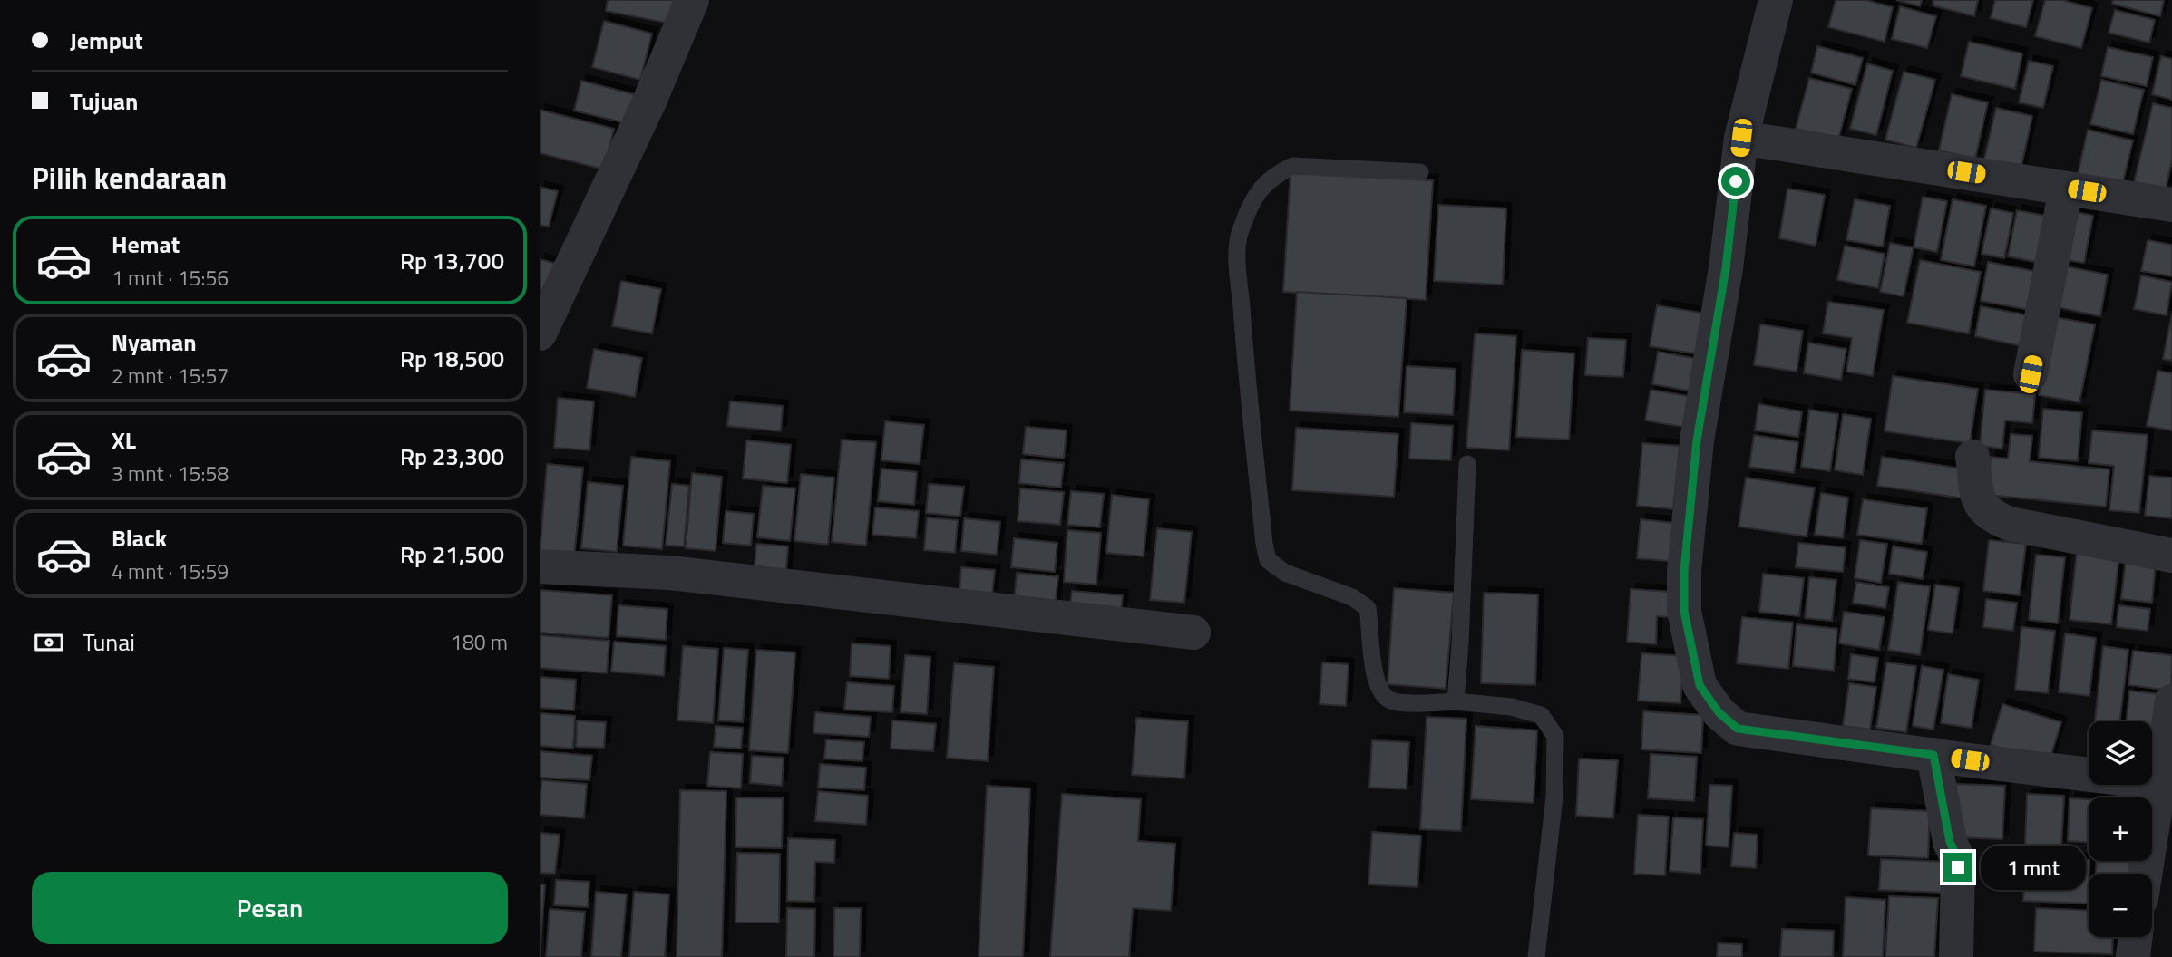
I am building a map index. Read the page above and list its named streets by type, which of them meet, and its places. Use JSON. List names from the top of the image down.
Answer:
{
  "page": {
    "banner": ["Jemput", "Tujuan"],
    "heading": "Pilih kendaraan",
    "list": [
      {
        "name": "Hemat",
        "note": "1 mnt · 15:56",
        "value": "Rp 13,700"
      },
      {
        "name": "Nyaman",
        "note": "2 mnt · 15:57",
        "value": "Rp 18,500"
      },
      {
        "name": "XL",
        "note": "3 mnt · 15:58",
        "value": "Rp 23,300"
      },
      {
        "name": "Black",
        "note": "4 mnt · 15:59",
        "value": "Rp 21,500"
      }
    ],
    "pay": ["Tunai", "180 m"],
    "map_buttons": ["+", "−"],
    "bubble": "1 mnt",
    "buttons": "Pesan"
  }
}
